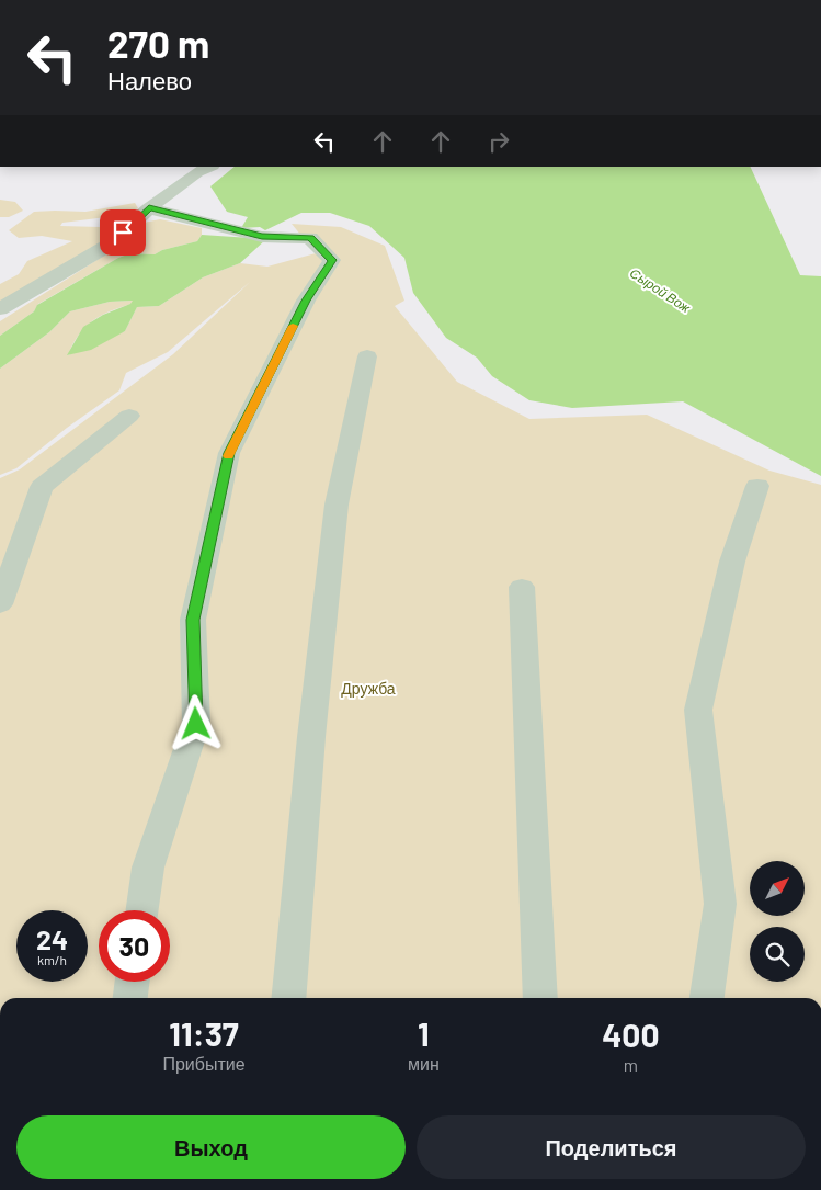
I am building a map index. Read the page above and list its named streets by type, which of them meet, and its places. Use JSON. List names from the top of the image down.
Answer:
{
  "water": ["Сырой Вож"],
  "parks": ["Дружба"],
  "north": "top right",
  "page": {
    "turn": ["270 m", "Налево"],
    "speed": "24 km/h",
    "limit": "30",
    "eta": [
      "11:37",
      "Прибытие",
      "1",
      "мин",
      "400",
      "m"
    ],
    "buttons": ["Выход", "Поделиться"]
  }
}
